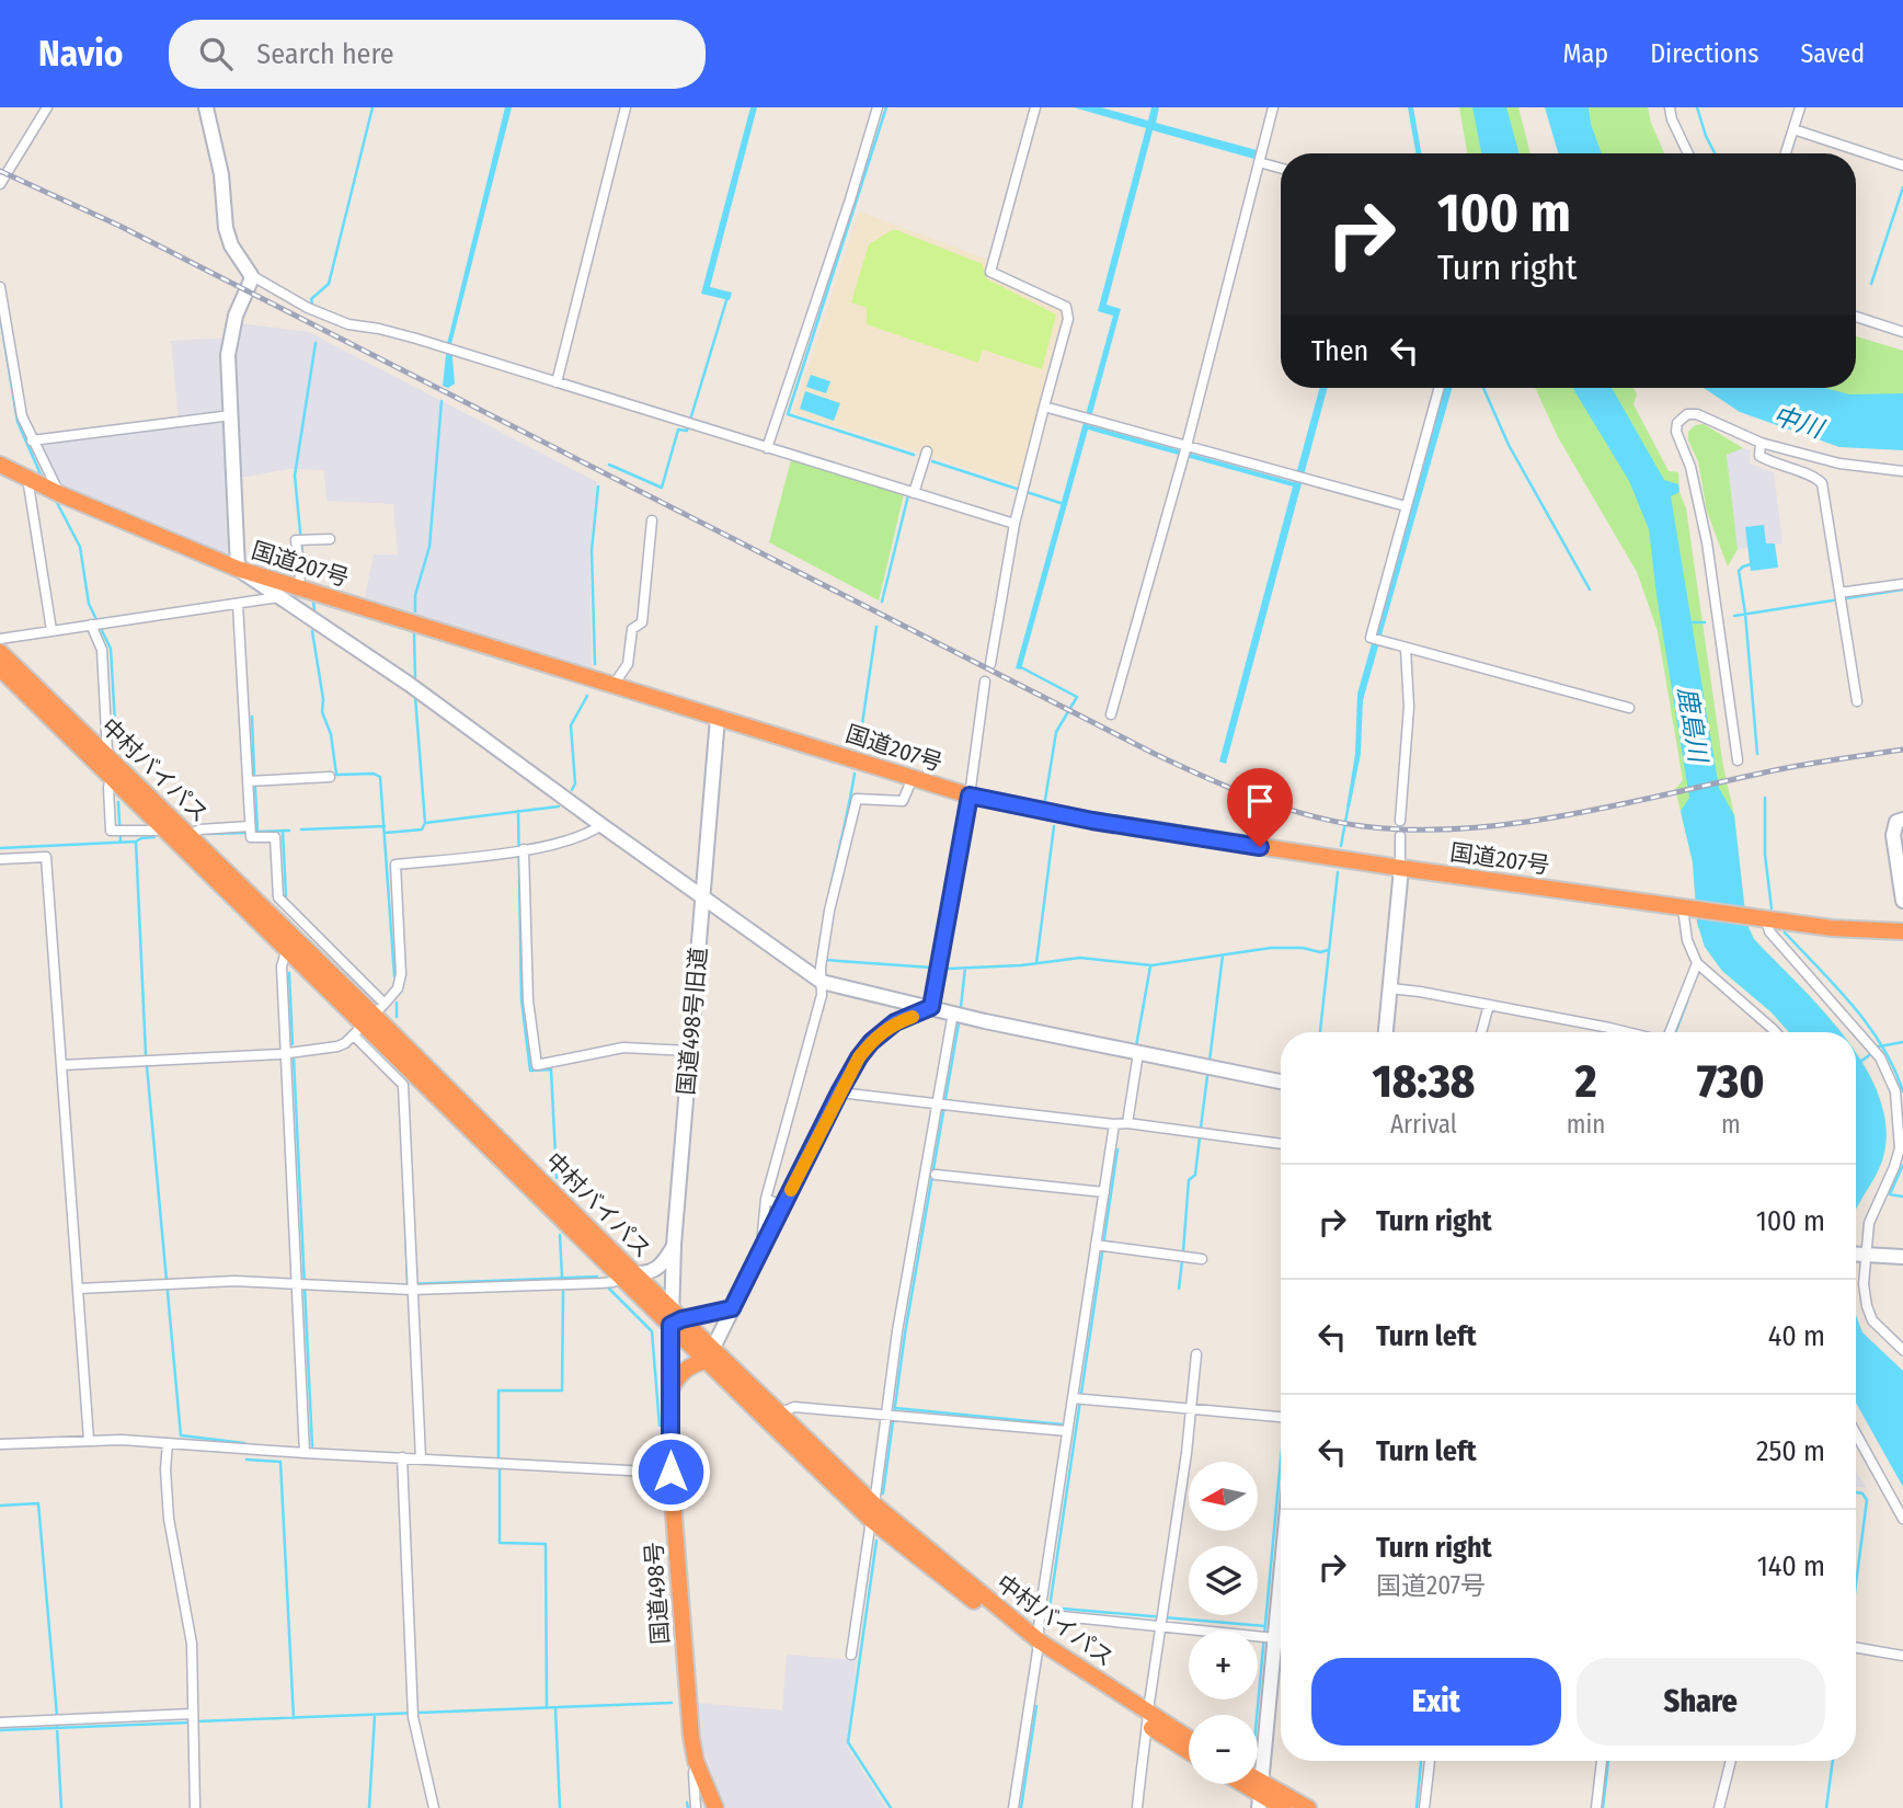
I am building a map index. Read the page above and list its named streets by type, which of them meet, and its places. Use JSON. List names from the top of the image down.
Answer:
{
  "streets": {
    "highway": ["国道207号", "中村バイパス", "国道498号"],
    "street": ["国道498号旧道"]
  },
  "crossings": [
    ["国道207号", "国道498号旧道"],
    ["中村バイパス", "国道498号旧道"],
    ["中村バイパス", "国道498号"],
    ["国道498号旧道", "国道498号"]
  ],
  "water": ["中川", "鹿島川"],
  "north": "left",
  "page": {
    "header": "Navio",
    "search": "Search here",
    "nav": ["Map", "Directions", "Saved"],
    "turn": ["100 m", "Turn right"],
    "then": "Then",
    "eta": [
      "18:38",
      "Arrival",
      "2",
      "min",
      "730",
      "m"
    ],
    "list": [
      {
        "name": "Turn right",
        "value": "100 m"
      },
      {
        "name": "Turn left",
        "value": "40 m"
      },
      {
        "name": "Turn left",
        "value": "250 m"
      },
      {
        "name": "Turn right",
        "note": "国道207号",
        "value": "140 m"
      }
    ],
    "map_buttons": ["+", "−"],
    "buttons": ["Exit", "Share"]
  }
}
